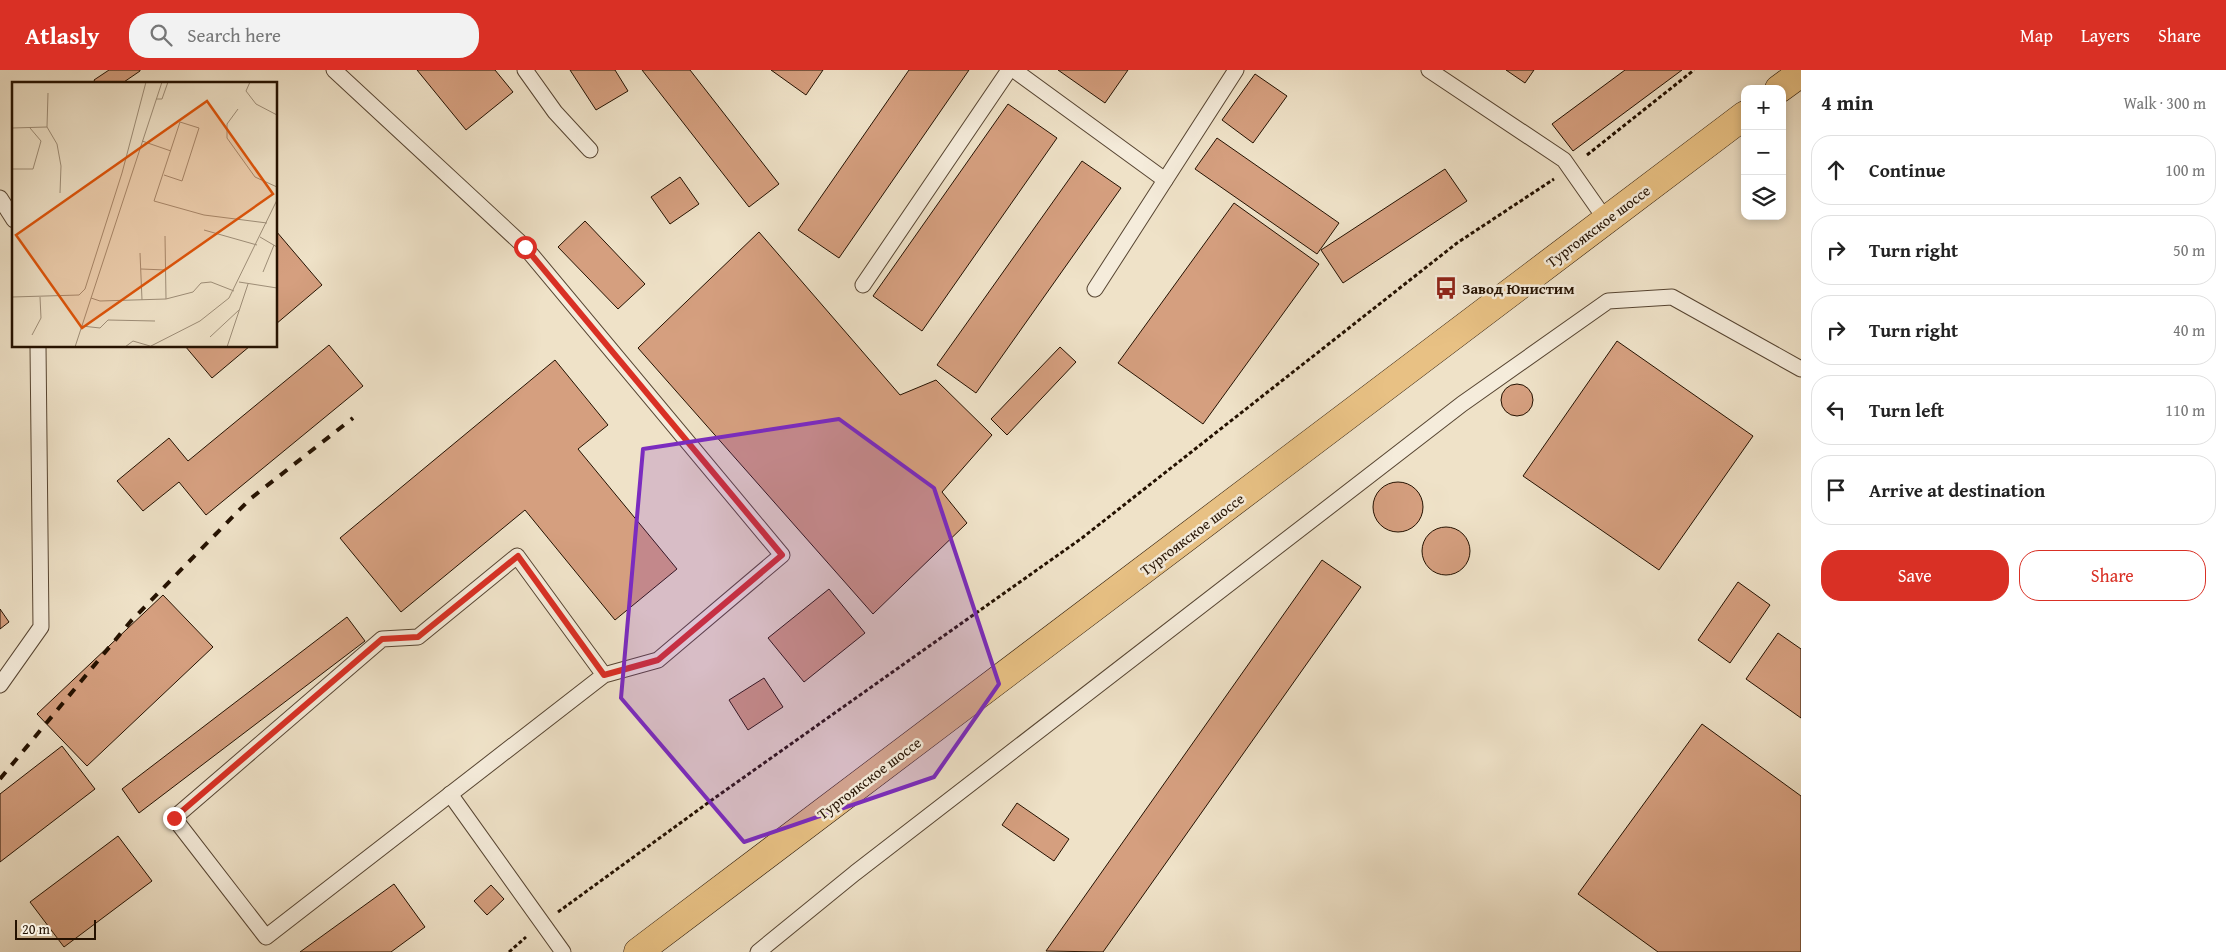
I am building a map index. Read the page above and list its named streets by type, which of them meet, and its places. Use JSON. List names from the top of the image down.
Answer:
{
  "streets": {
    "main road": ["Тургоякское шоссе"]
  },
  "places": {
    "bus stop": ["Завод Юнистим"]
  },
  "scale_bar": "20 m",
  "page": {
    "header": "Atlasly",
    "search": "Search here",
    "nav": ["Map", "Layers", "Share"],
    "heading": ["4 min", "Walk · 300 m"],
    "map_buttons": ["+", "−"],
    "list": [
      ["Continue", "100 m"],
      ["Turn right", "50 m"],
      ["Turn right", "40 m"],
      ["Turn left", "110 m"],
      "Arrive at destination"
    ],
    "buttons": ["Save", "Share"],
    "scale": "20 m"
  }
}
